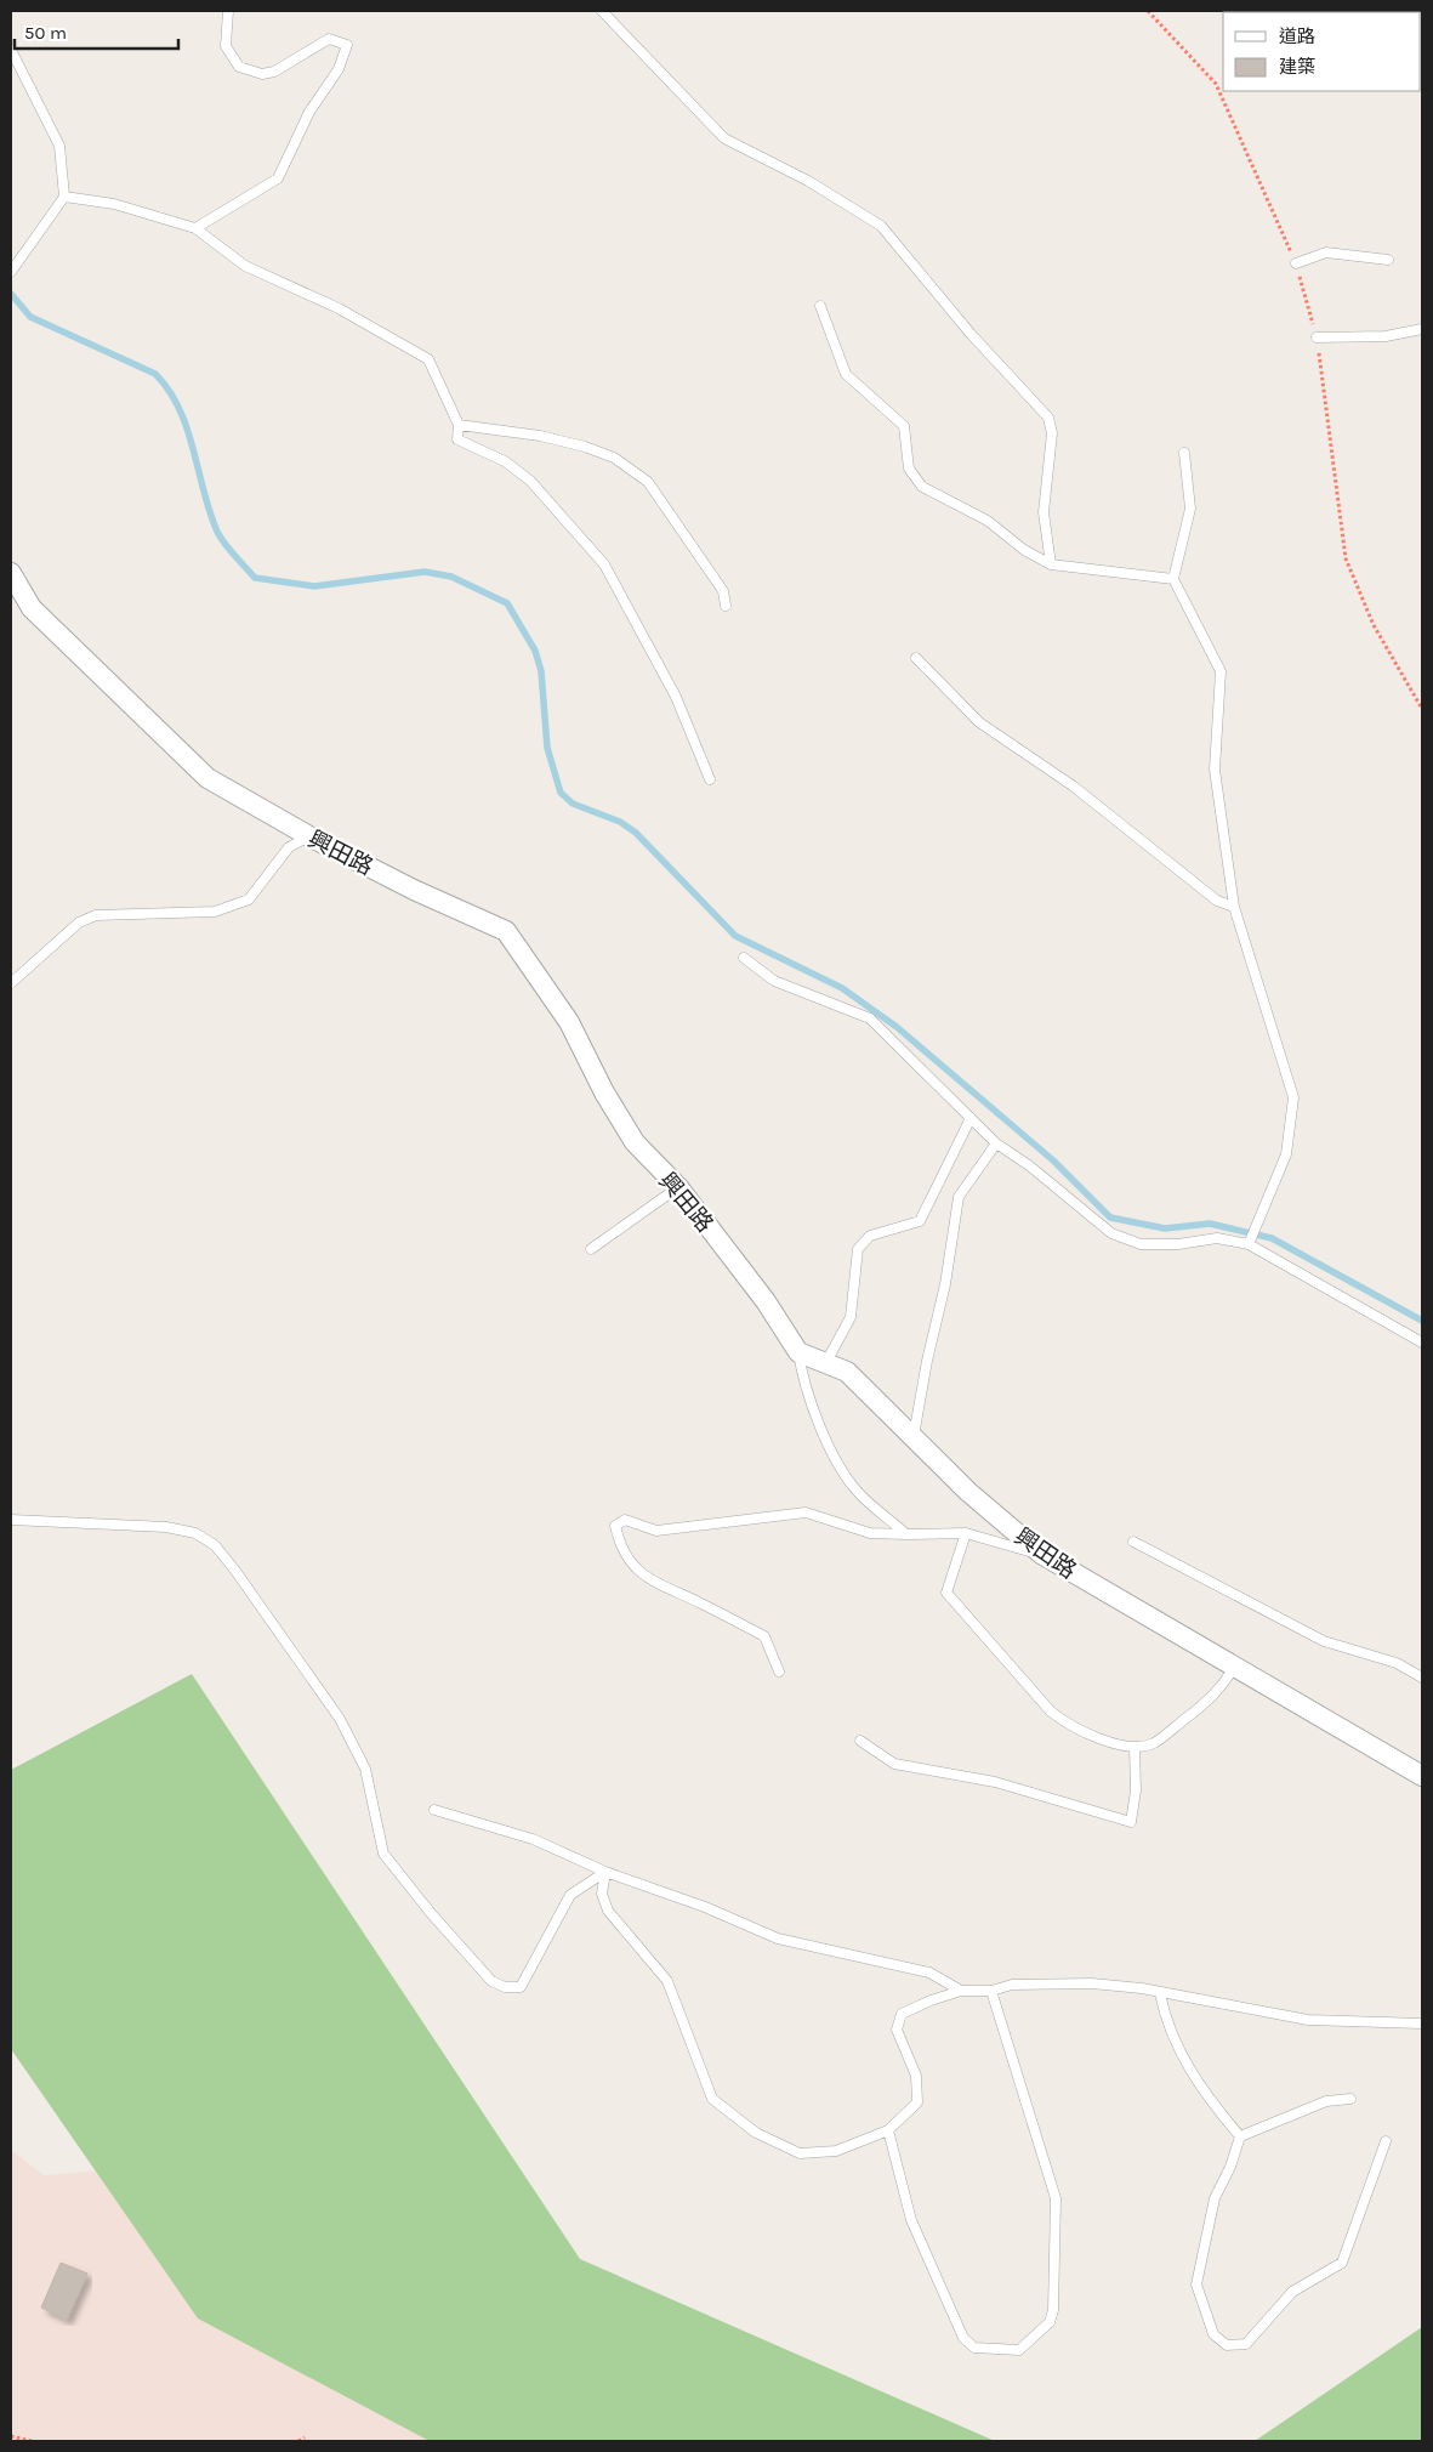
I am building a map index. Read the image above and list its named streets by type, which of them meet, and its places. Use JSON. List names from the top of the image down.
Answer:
{
  "streets": {
    "street": ["興田路"]
  },
  "legend": ["道路", "建築"],
  "scale_bar": "50 m"
}
